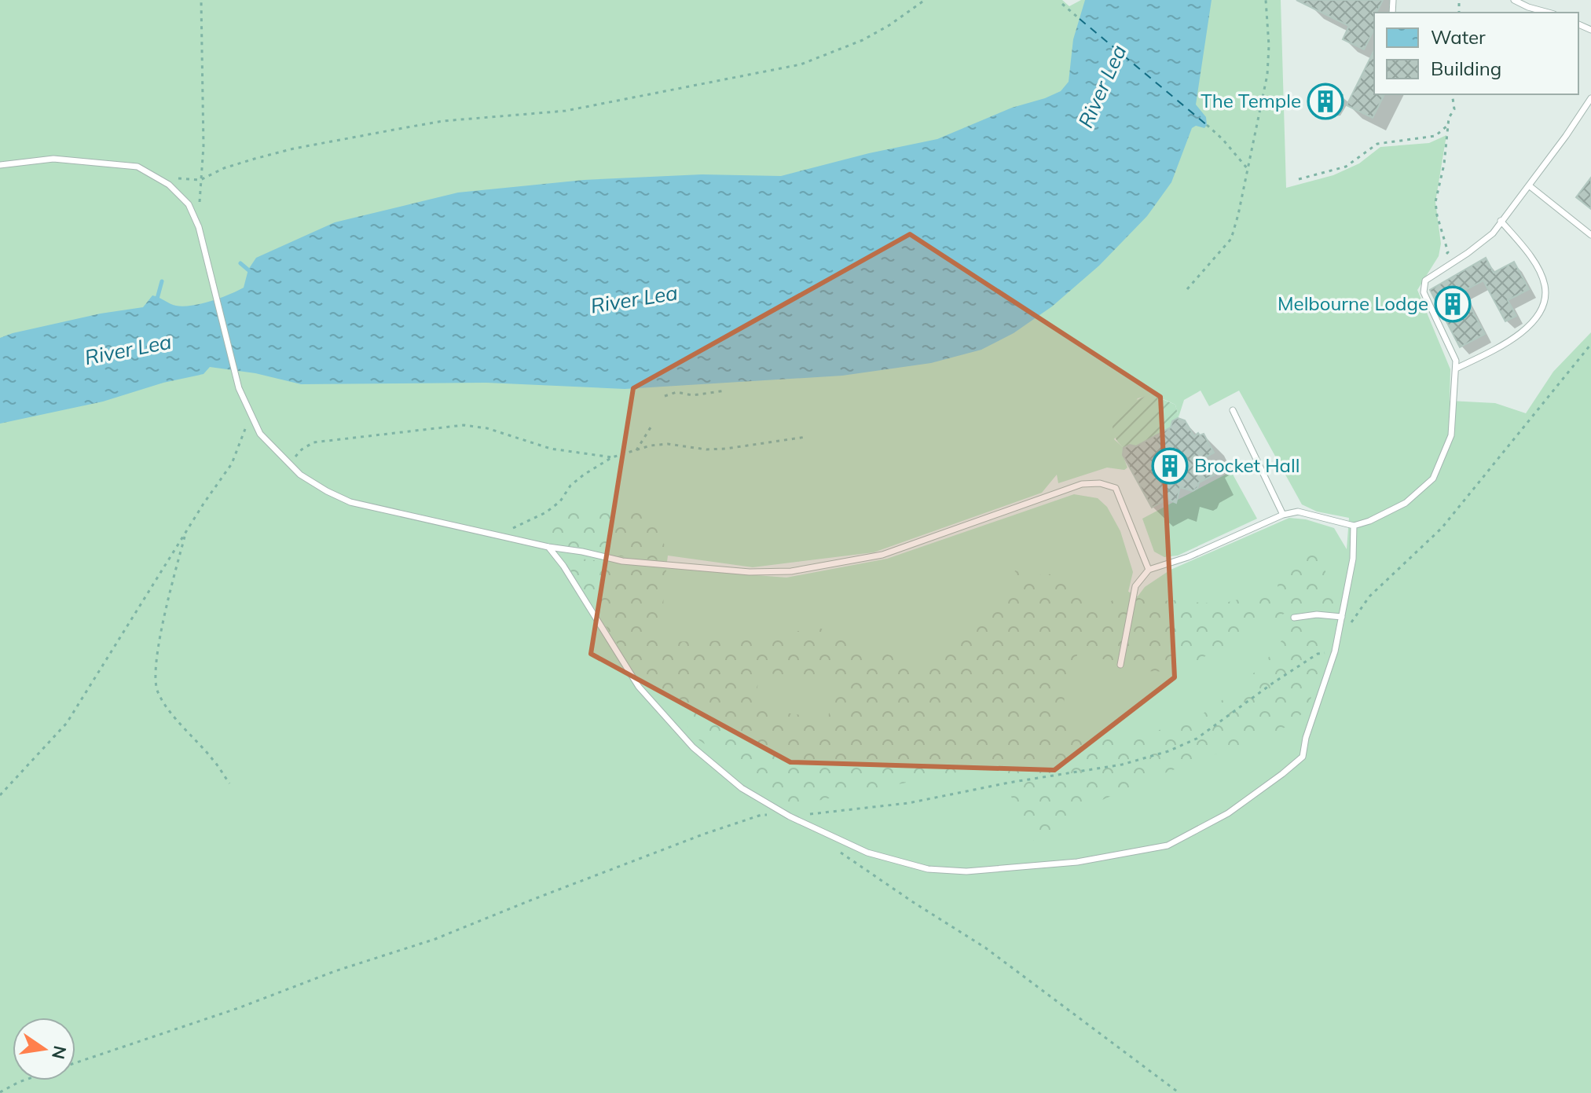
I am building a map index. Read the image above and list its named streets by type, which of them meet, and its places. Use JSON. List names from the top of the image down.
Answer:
{
  "water": ["River Lea"],
  "places": {
    "building": ["The Temple", "Melbourne Lodge", "Brocket Hall"]
  },
  "legend": ["Water", "Building"],
  "north": "right"
}
